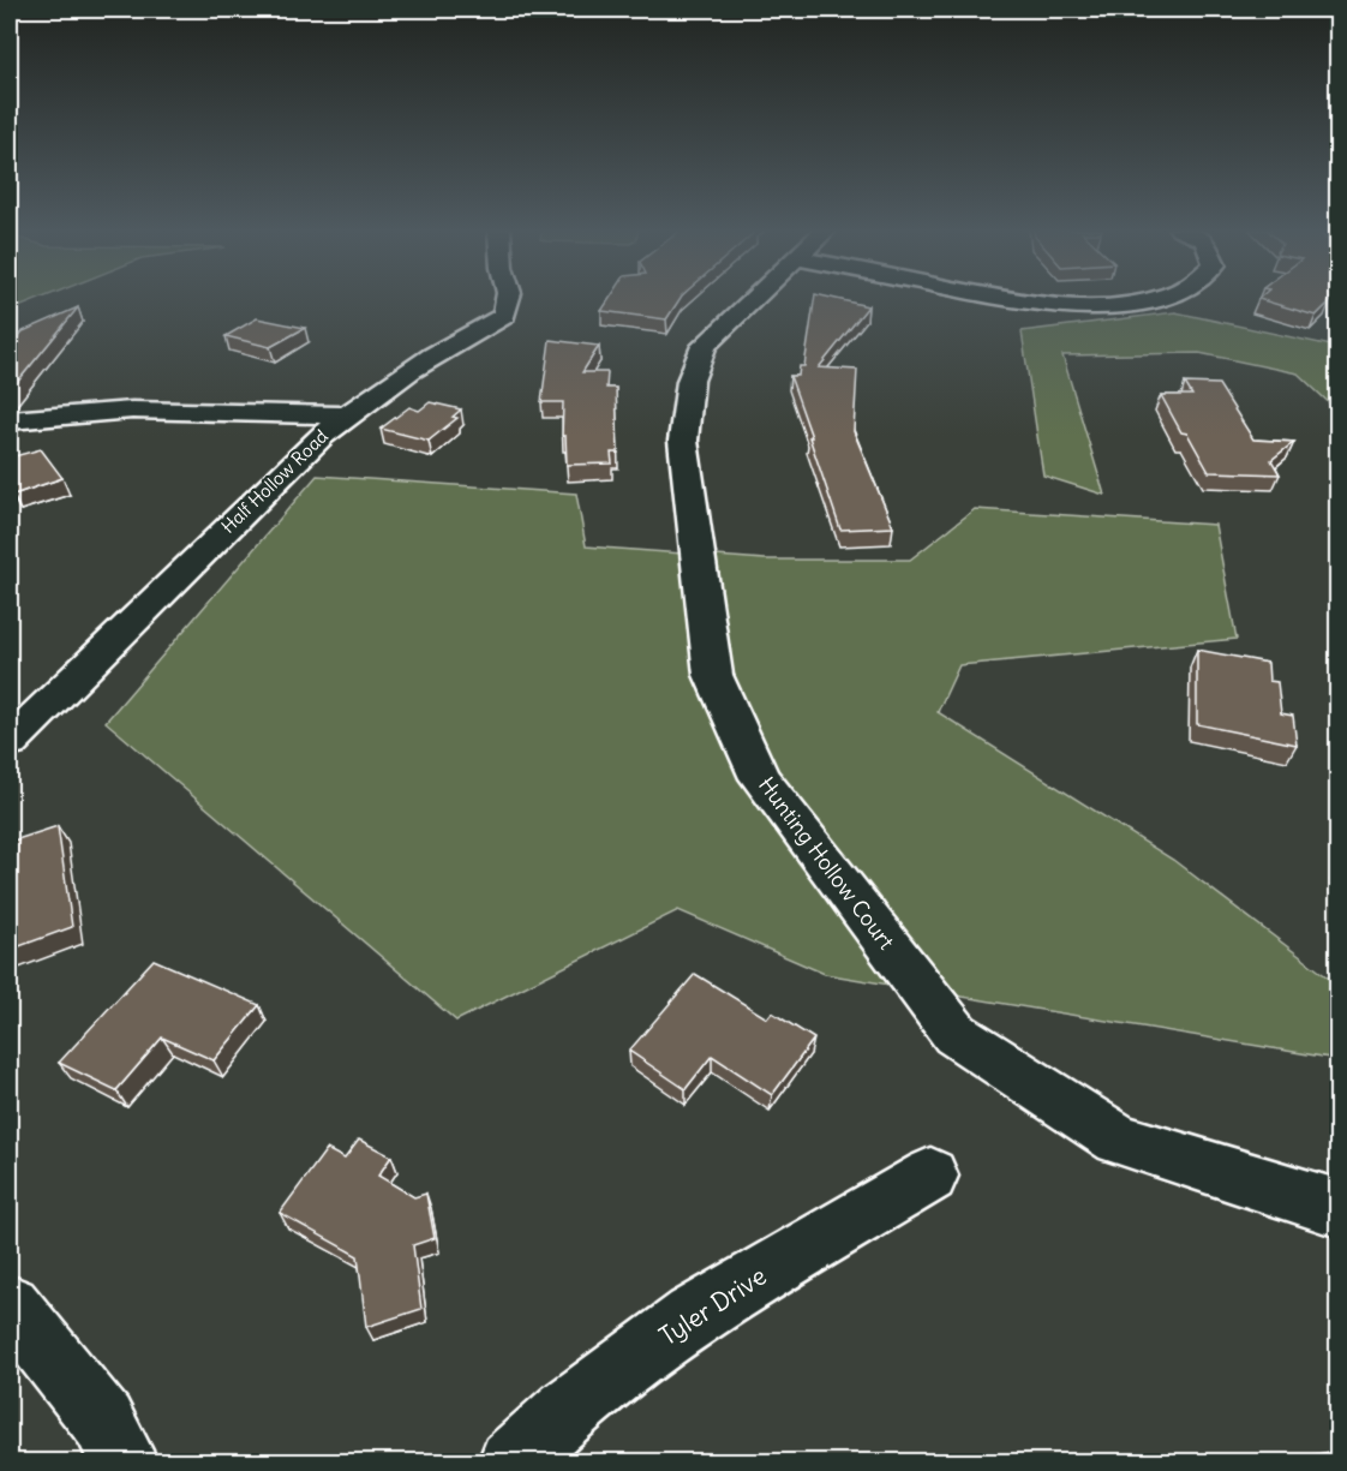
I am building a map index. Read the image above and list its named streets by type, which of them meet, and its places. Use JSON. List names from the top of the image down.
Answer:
{
  "streets": {
    "street": ["Half Hollow Road", "Hunting Hollow Court", "Tyler Drive"]
  }
}
